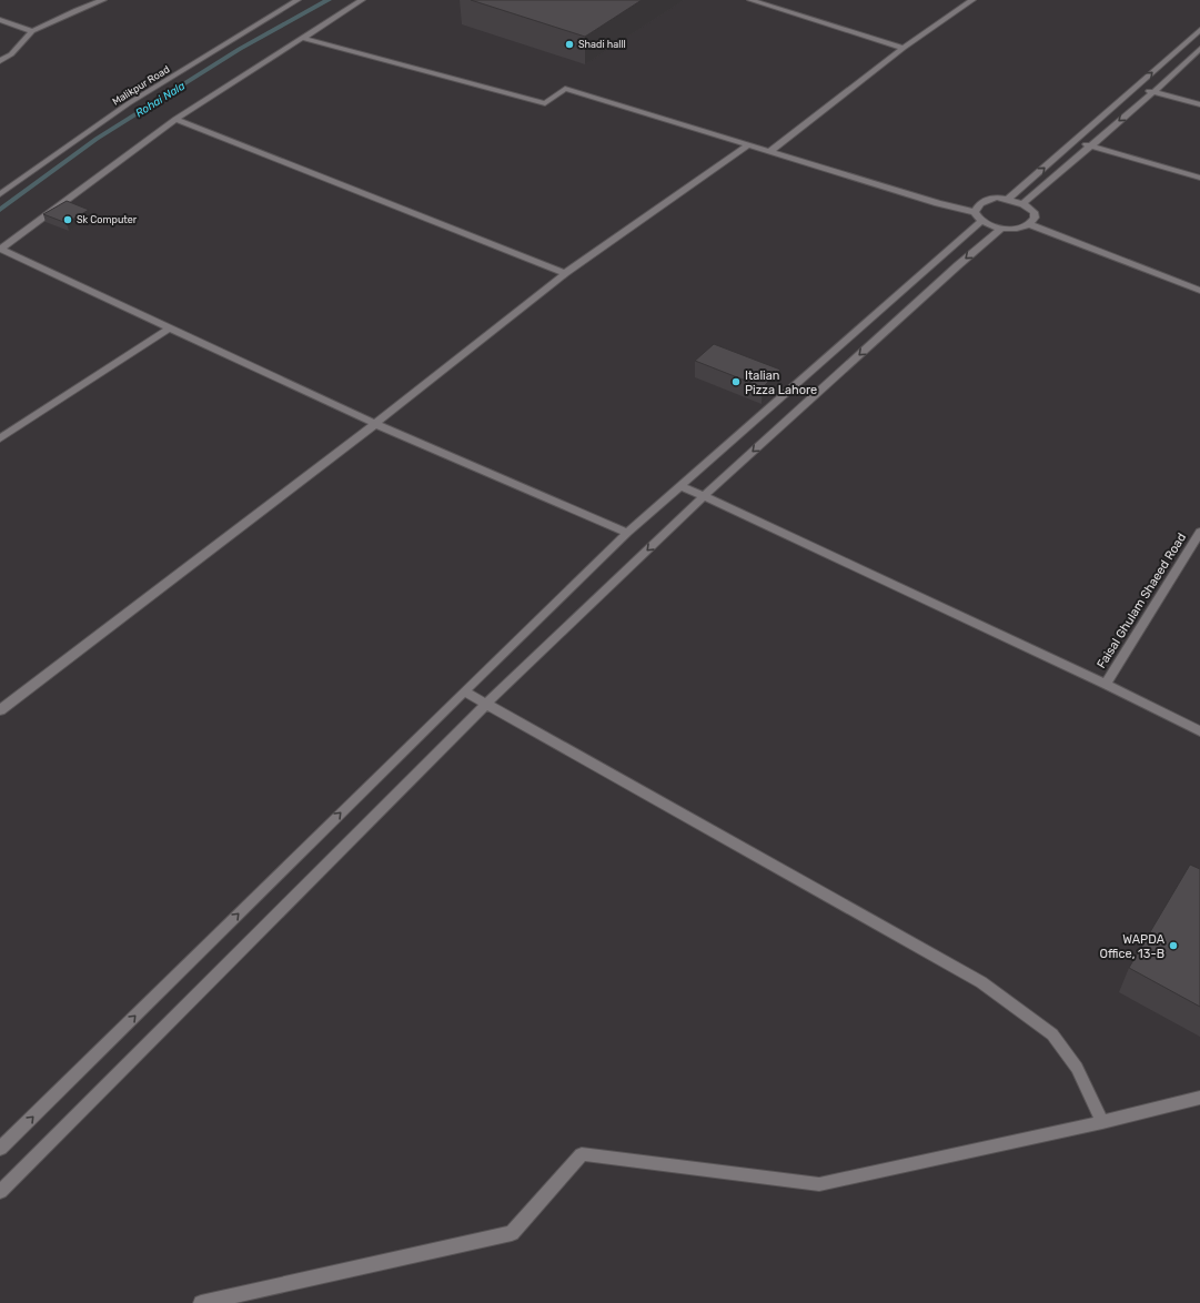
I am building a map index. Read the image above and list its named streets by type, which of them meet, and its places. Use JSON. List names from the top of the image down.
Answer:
{
  "streets": {
    "street": ["Malikpur Road", "Faisal Ghulam Shaeed Road"]
  },
  "water": ["Rohai Nala"],
  "places": [
    "Shadi halll",
    "Sk Computer",
    "Italian Pizza Lahore",
    "WAPDA Office, 13-B"
  ]
}
